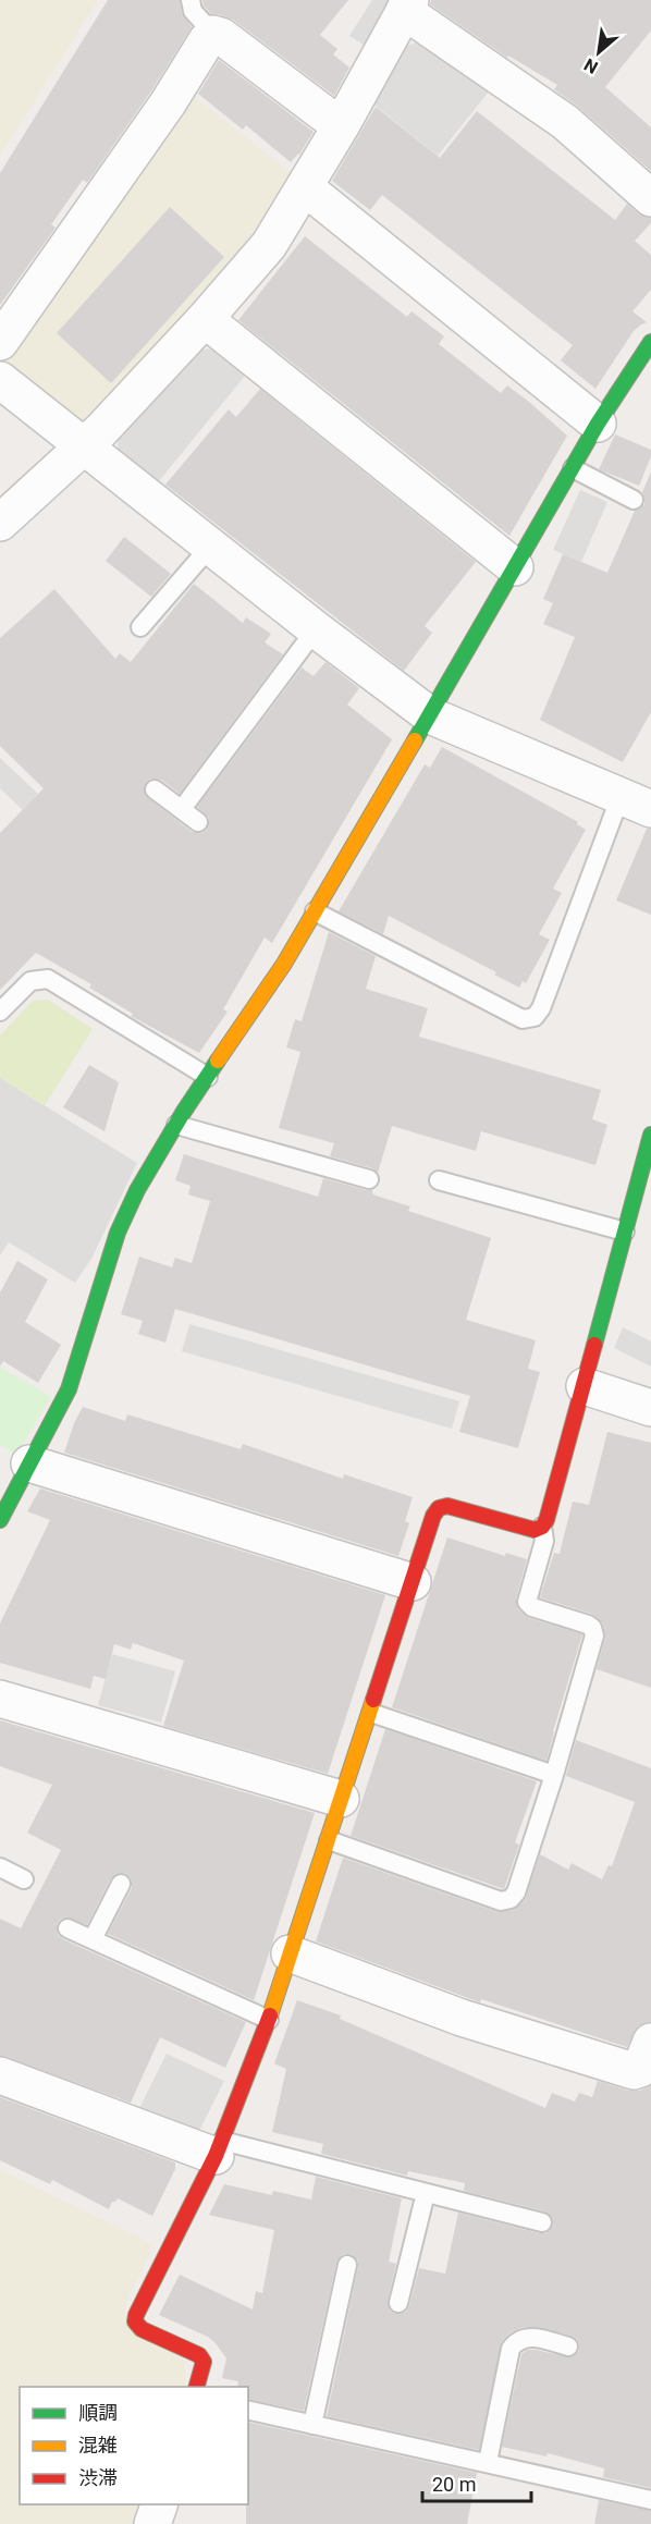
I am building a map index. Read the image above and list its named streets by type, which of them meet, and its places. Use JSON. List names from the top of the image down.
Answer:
{
  "legend": ["順調", "混雑", "渋滞"],
  "scale_bar": "20 m",
  "north": "bottom left"
}
